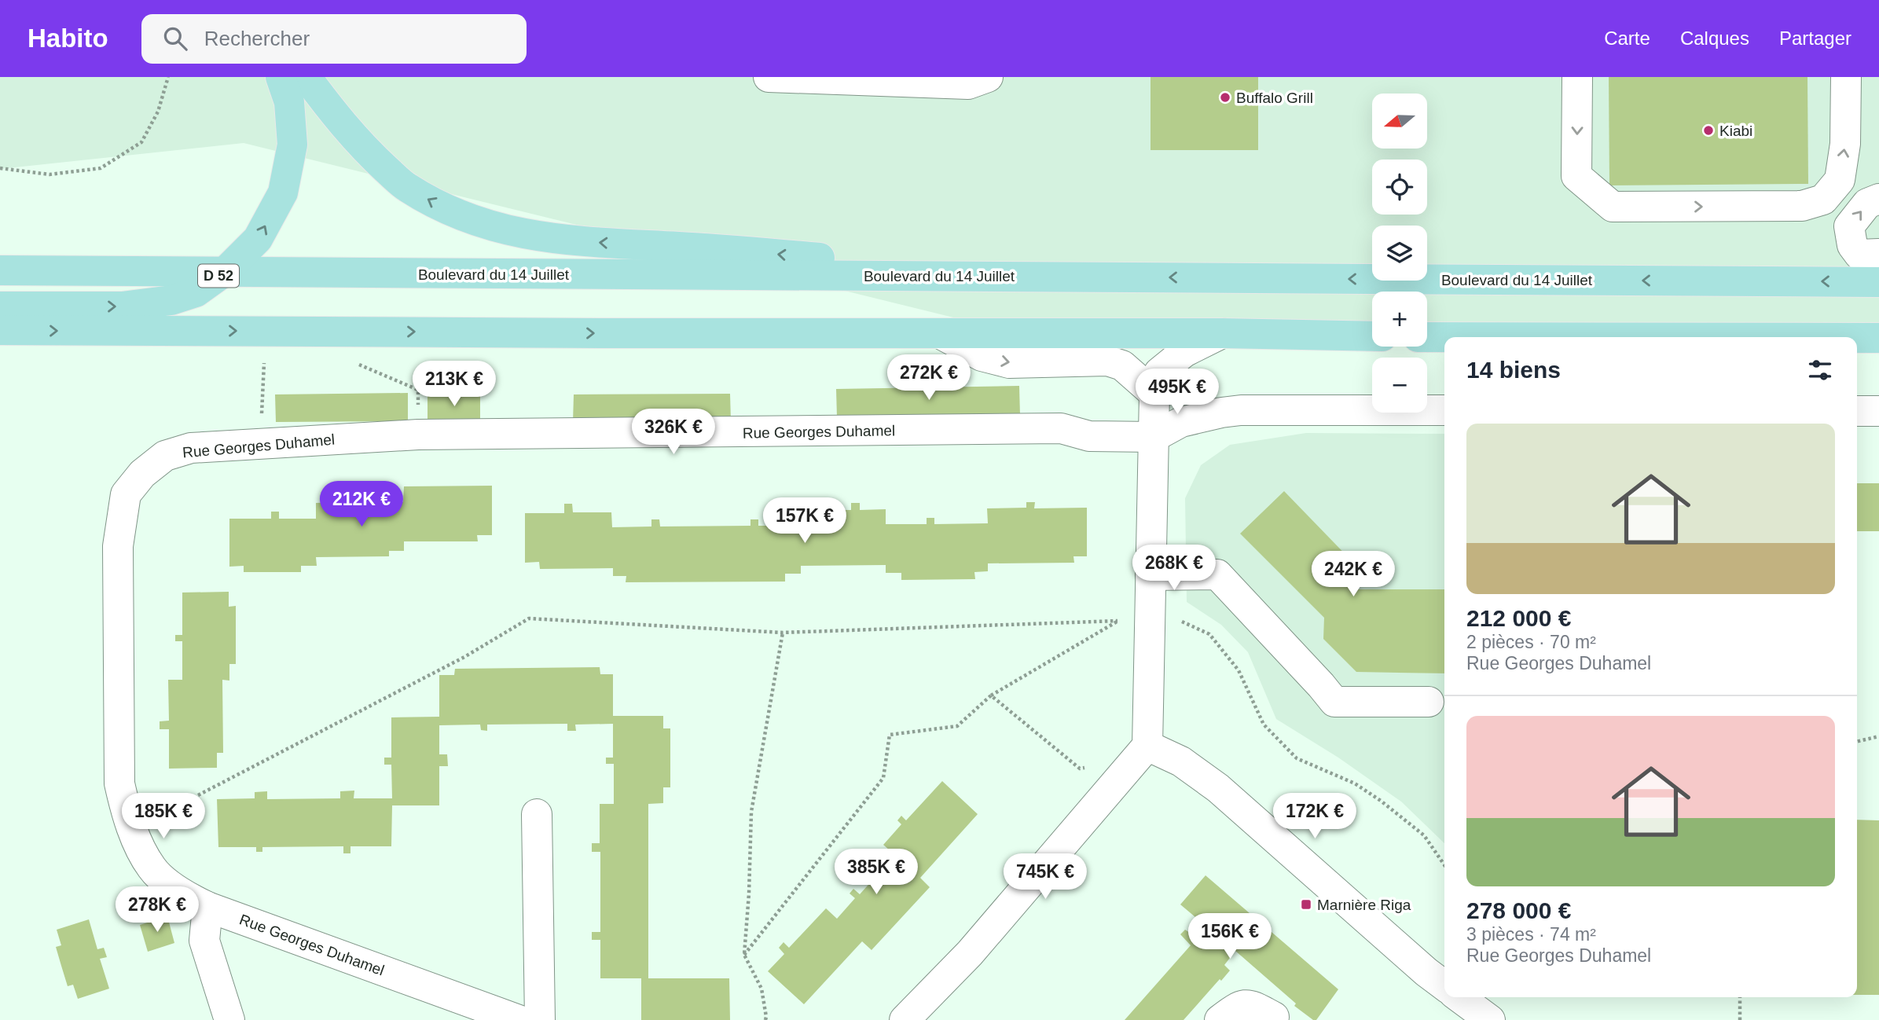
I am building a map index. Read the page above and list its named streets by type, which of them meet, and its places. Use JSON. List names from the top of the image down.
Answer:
{
  "streets": {
    "main road": ["Boulevard du 14 Juillet", "D 52"],
    "street": ["Rue Georges Duhamel"]
  },
  "crossings": [
    ["Boulevard du 14 Juillet", "D 52"]
  ],
  "places": {
    "other": ["Buffalo Grill", "Kiabi"],
    "transit": ["Marnière Riga"]
  },
  "north": "left",
  "page": {
    "header": "Habito",
    "search": "Rechercher",
    "nav": ["Carte", "Calques", "Partager"],
    "map_buttons": ["+", "−"],
    "heading": "14 biens",
    "price": [
      "272K €",
      "213K €",
      "495K €",
      "326K €",
      "212K €",
      "157K €",
      "268K €",
      "242K €",
      "185K €",
      "172K €",
      "385K €",
      "745K €",
      "278K €",
      "156K €"
    ],
    "list": [
      {
        "name": "212 000 €",
        "note": "2 pièces · 70 m² · Rue Georges Duhamel"
      },
      {
        "name": "278 000 €",
        "note": "3 pièces · 74 m² · Rue Georges Duhamel"
      }
    ]
  }
}
